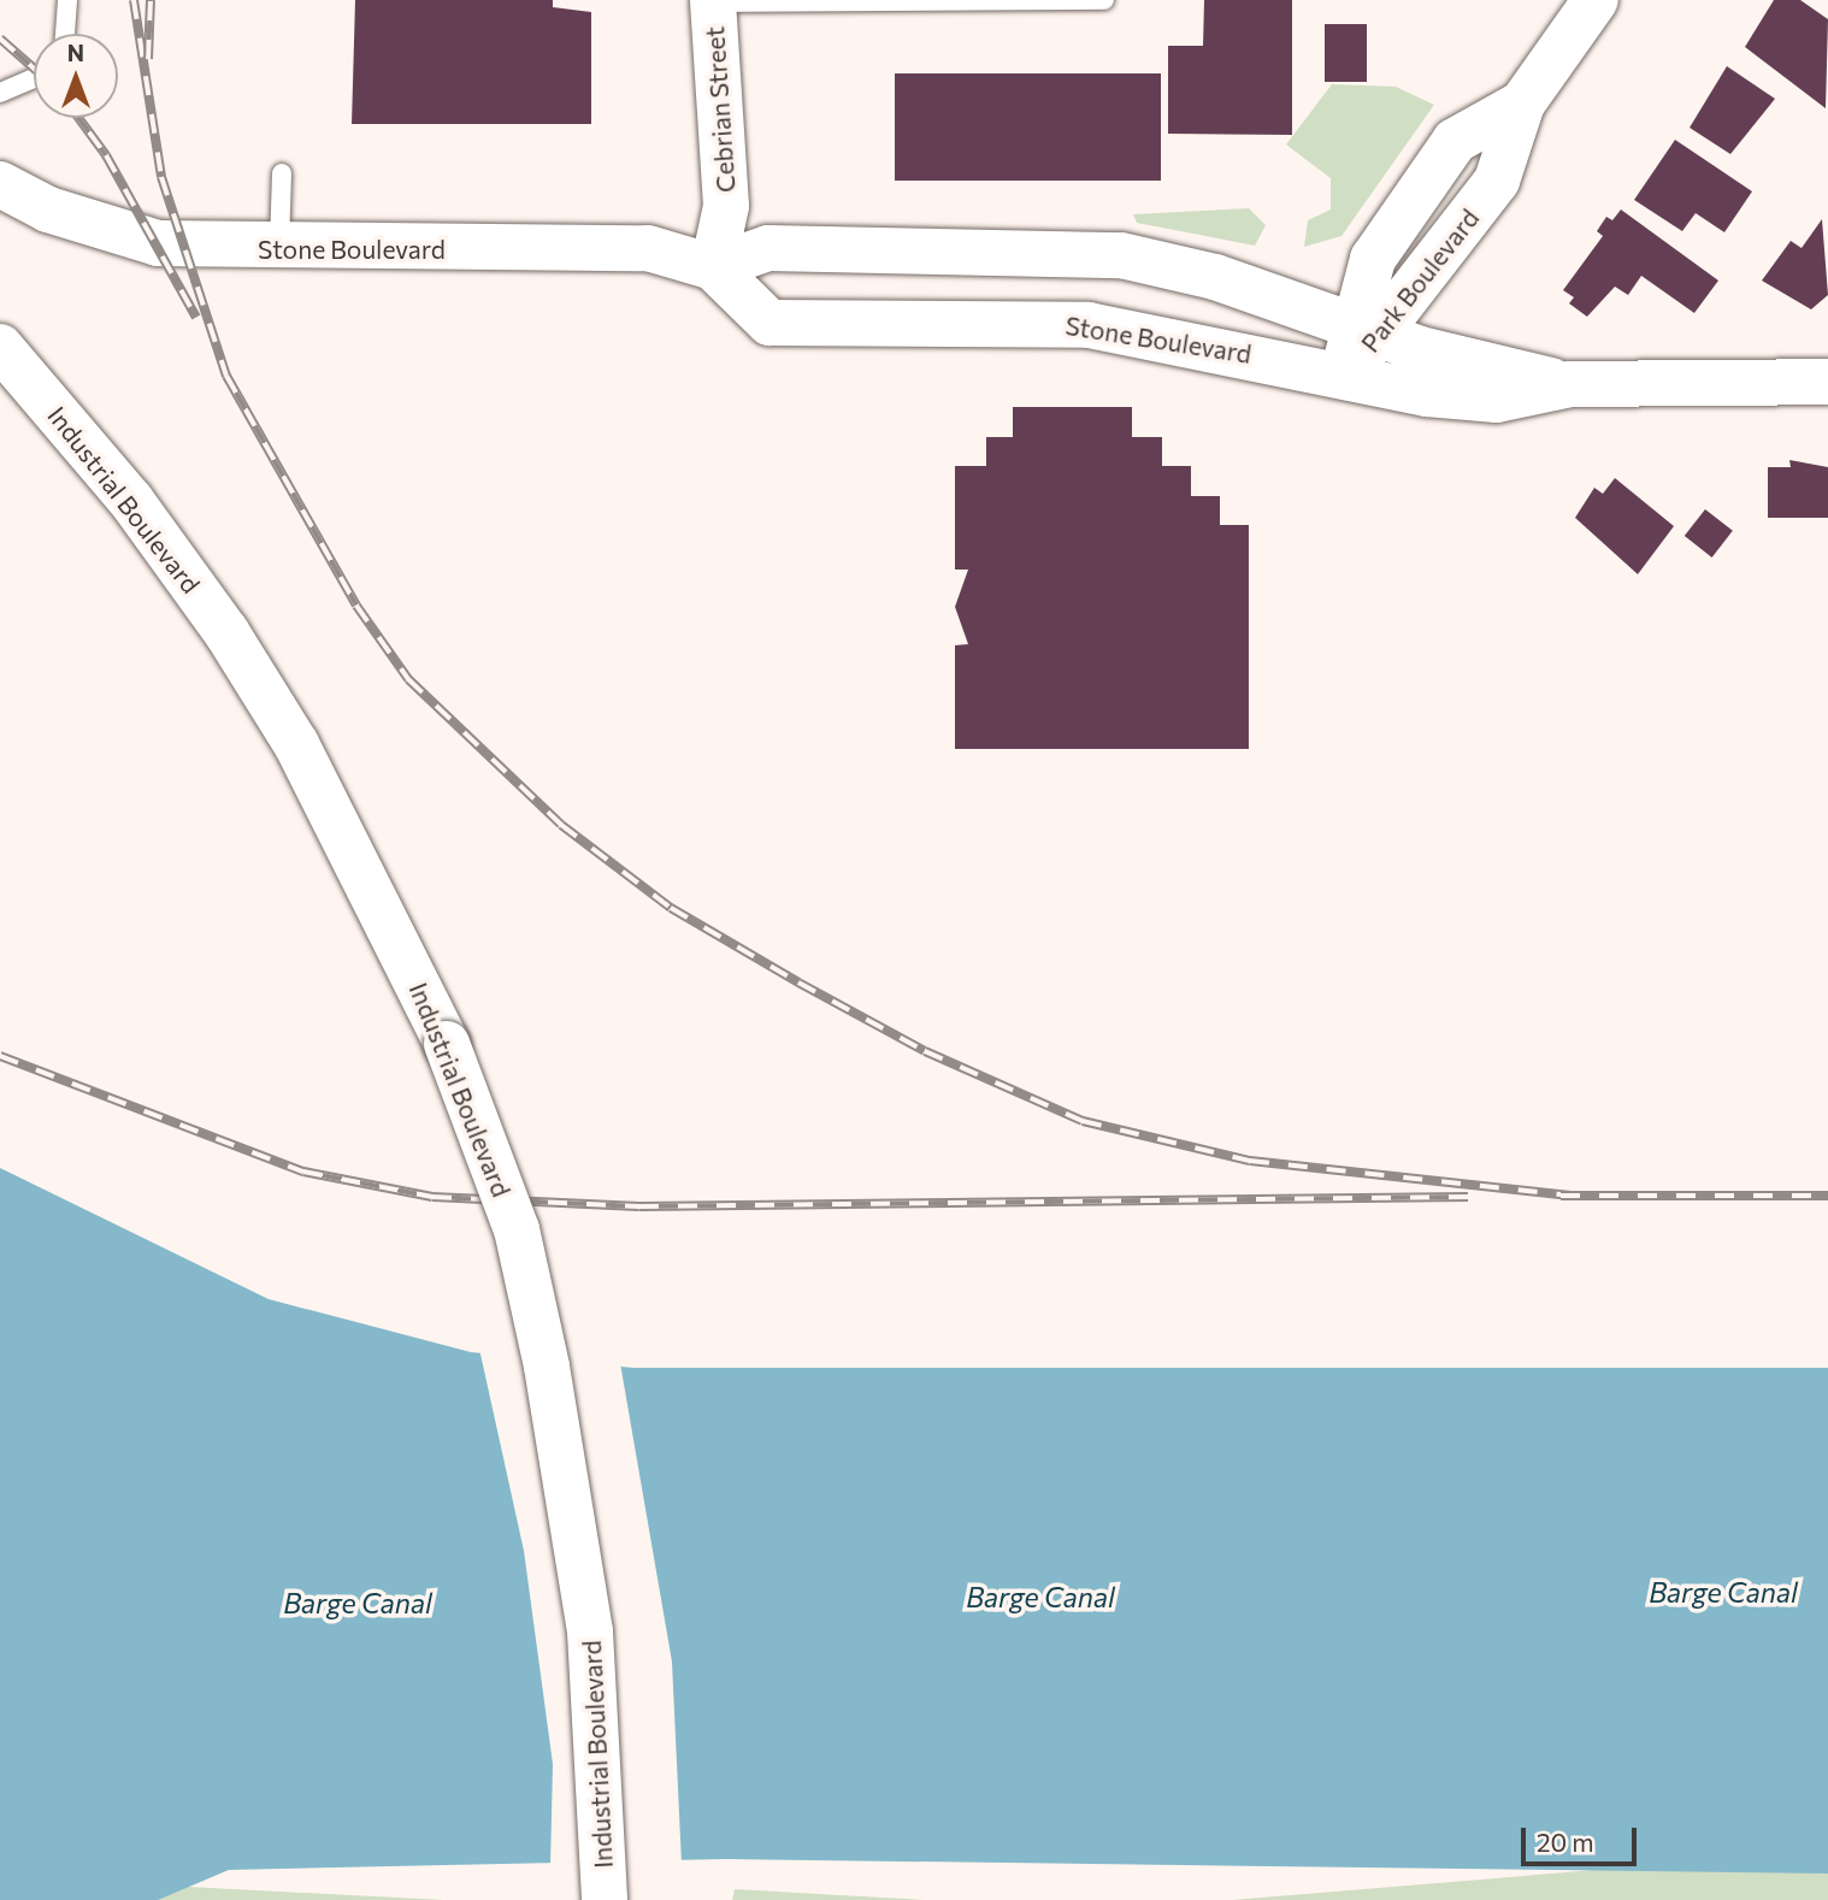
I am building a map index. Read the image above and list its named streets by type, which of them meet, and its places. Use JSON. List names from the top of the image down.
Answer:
{
  "streets": {
    "street": [
      "Cebrian Street",
      "Stone Boulevard",
      "Park Boulevard",
      "Industrial Boulevard"
    ]
  },
  "crossings": [
    ["Cebrian Street", "Stone Boulevard"],
    ["Stone Boulevard", "Park Boulevard"]
  ],
  "water": ["Barge Canal"],
  "scale_bar": "20 m",
  "north": "top"
}
